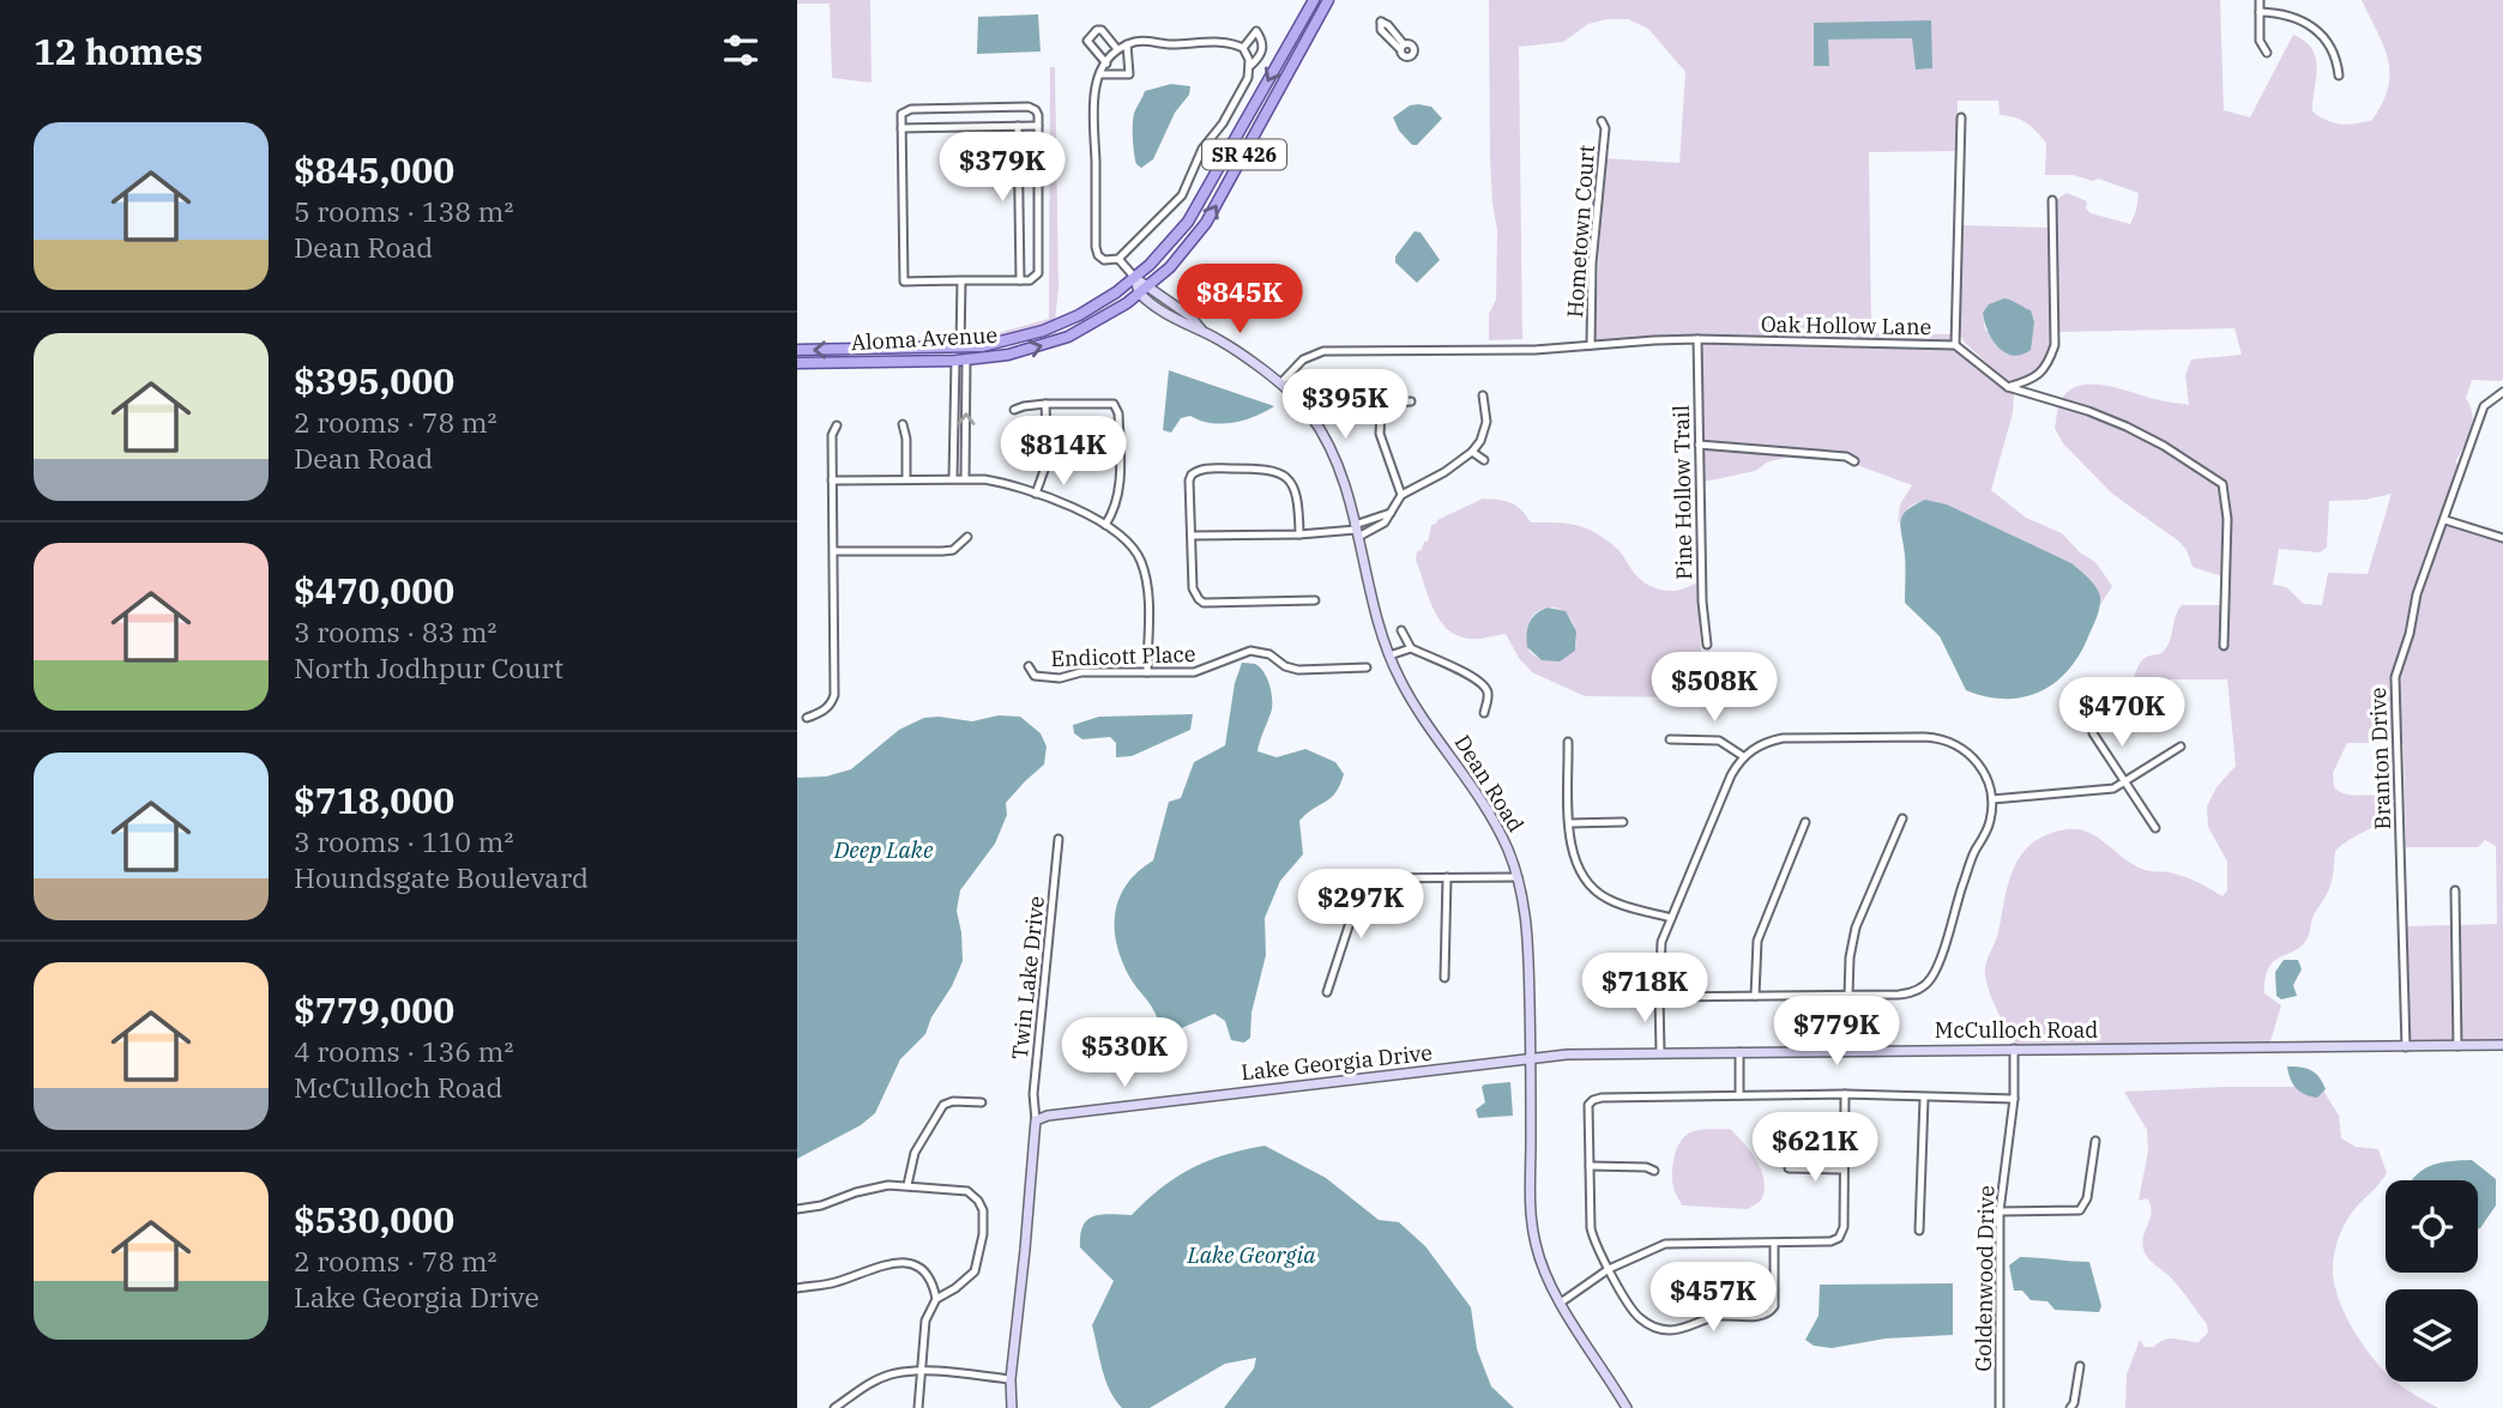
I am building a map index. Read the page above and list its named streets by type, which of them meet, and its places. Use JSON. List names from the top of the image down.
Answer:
{
  "streets": {
    "main road": ["SR 426", "Aloma Avenue"],
    "street": [
      "Hometown Court",
      "Oak Hollow Lane",
      "Pine Hollow Trail",
      "Endicott Place",
      "Branton Drive",
      "Dean Road",
      "Twin Lake Drive",
      "McCulloch Road",
      "Lake Georgia Drive",
      "Goldenwood Drive"
    ]
  },
  "crossings": [
    ["SR 426", "Aloma Avenue"],
    ["SR 426", "Dean Road"],
    ["Hometown Court", "Oak Hollow Lane"],
    ["Oak Hollow Lane", "Pine Hollow Trail"],
    ["Oak Hollow Lane", "Dean Road"],
    ["Aloma Avenue", "Dean Road"],
    ["Branton Drive", "McCulloch Road"],
    ["Dean Road", "McCulloch Road"],
    ["Dean Road", "Lake Georgia Drive"],
    ["Twin Lake Drive", "Lake Georgia Drive"],
    ["McCulloch Road", "Lake Georgia Drive"],
    ["McCulloch Road", "Goldenwood Drive"]
  ],
  "water": ["Deep Lake", "Lake Georgia"],
  "page": {
    "heading": "12 homes",
    "list": [
      {
        "name": "$845,000",
        "note": "5 rooms · 138 m² · Dean Road"
      },
      {
        "name": "$395,000",
        "note": "2 rooms · 78 m² · Dean Road"
      },
      {
        "name": "$470,000",
        "note": "3 rooms · 83 m² · North Jodhpur Court"
      },
      {
        "name": "$718,000",
        "note": "3 rooms · 110 m² · Houndsgate Boulevard"
      },
      {
        "name": "$779,000",
        "note": "4 rooms · 136 m² · McCulloch Road"
      },
      {
        "name": "$530,000",
        "note": "2 rooms · 78 m² · Lake Georgia Drive"
      }
    ],
    "price": [
      "$379K",
      "$845K",
      "$395K",
      "$814K",
      "$508K",
      "$470K",
      "$297K",
      "$718K",
      "$779K",
      "$530K",
      "$621K",
      "$457K"
    ]
  }
}
